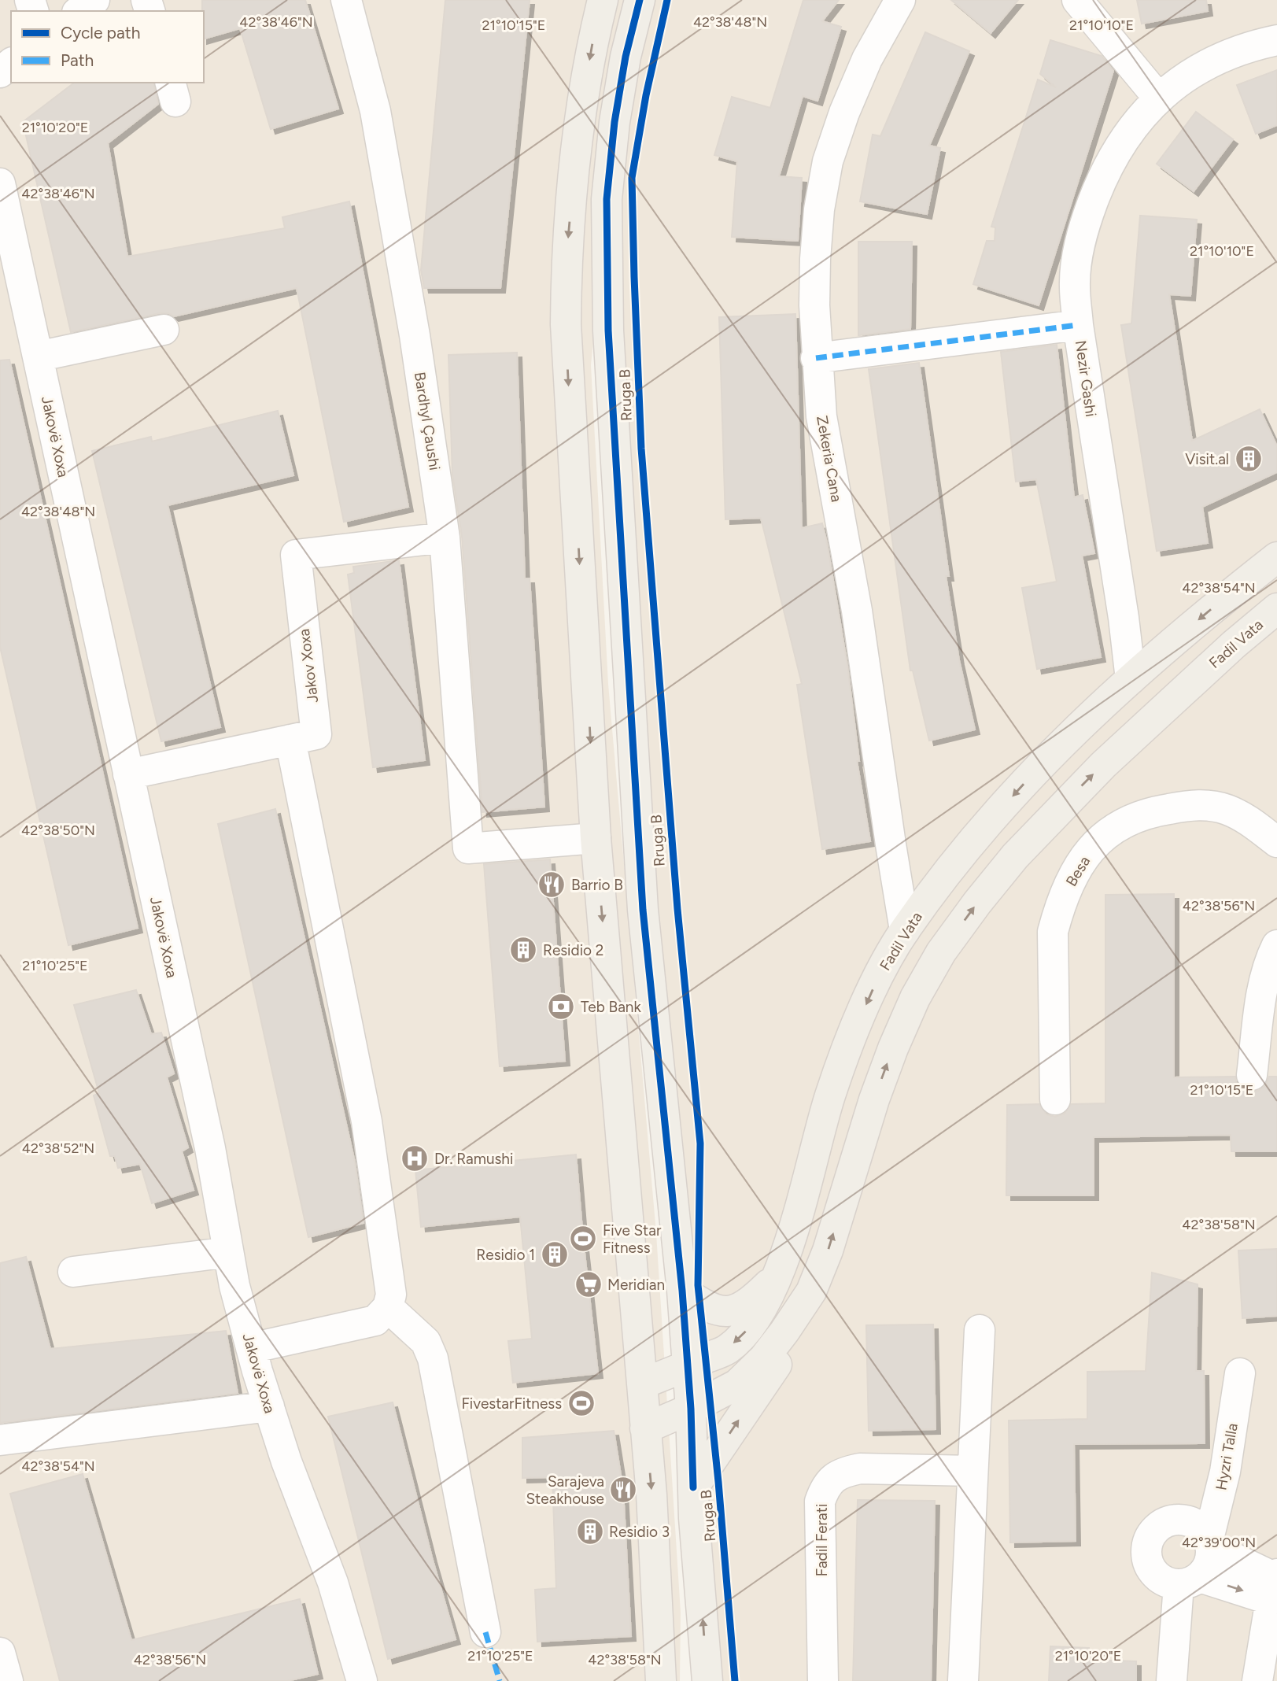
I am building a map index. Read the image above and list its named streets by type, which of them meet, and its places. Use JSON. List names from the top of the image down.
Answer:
{
  "streets": {
    "main road": ["Rruga B", "Fadil Vata"],
    "street": [
      "Nezir Gashi",
      "Bardhyl Çaushi",
      "Jakovë Xoxa",
      "Zekeria Cana",
      "Jakov Xoxa",
      "Besa",
      "Hyzri Talla",
      "Fadil Ferati"
    ]
  },
  "crossings": [
    ["Nezir Gashi", "Fadil Vata"],
    ["Rruga B", "Fadil Vata"],
    ["Bardhyl Çaushi", "Jakov Xoxa"],
    ["Jakovë Xoxa", "Jakov Xoxa"],
    ["Zekeria Cana", "Fadil Vata"]
  ],
  "places": {
    "building": [
      "Visit.al",
      "Residio 2",
      "Residio 1",
      "Residio 3"
    ],
    "restaurant": ["Barrio B", "Sarajeva Steakhouse"],
    "bank": ["Teb Bank"],
    "hospital": ["Dr. Ramushi"],
    "sports": ["Five Star Fitness", "FivestarFitness"],
    "supermarket": ["Meridian"]
  },
  "legend": ["Cycle path", "Path"],
  "coordinates": [
    "42°38'46\"N",
    "42°38'48\"N",
    "21°10'15\"E",
    "21°10'10\"E",
    "21°10'20\"E",
    "42°38'54\"N",
    "42°38'50\"N",
    "42°38'56\"N",
    "21°10'25\"E",
    "42°38'52\"N",
    "42°38'58\"N",
    "42°39'00\"N"
  ]
}
